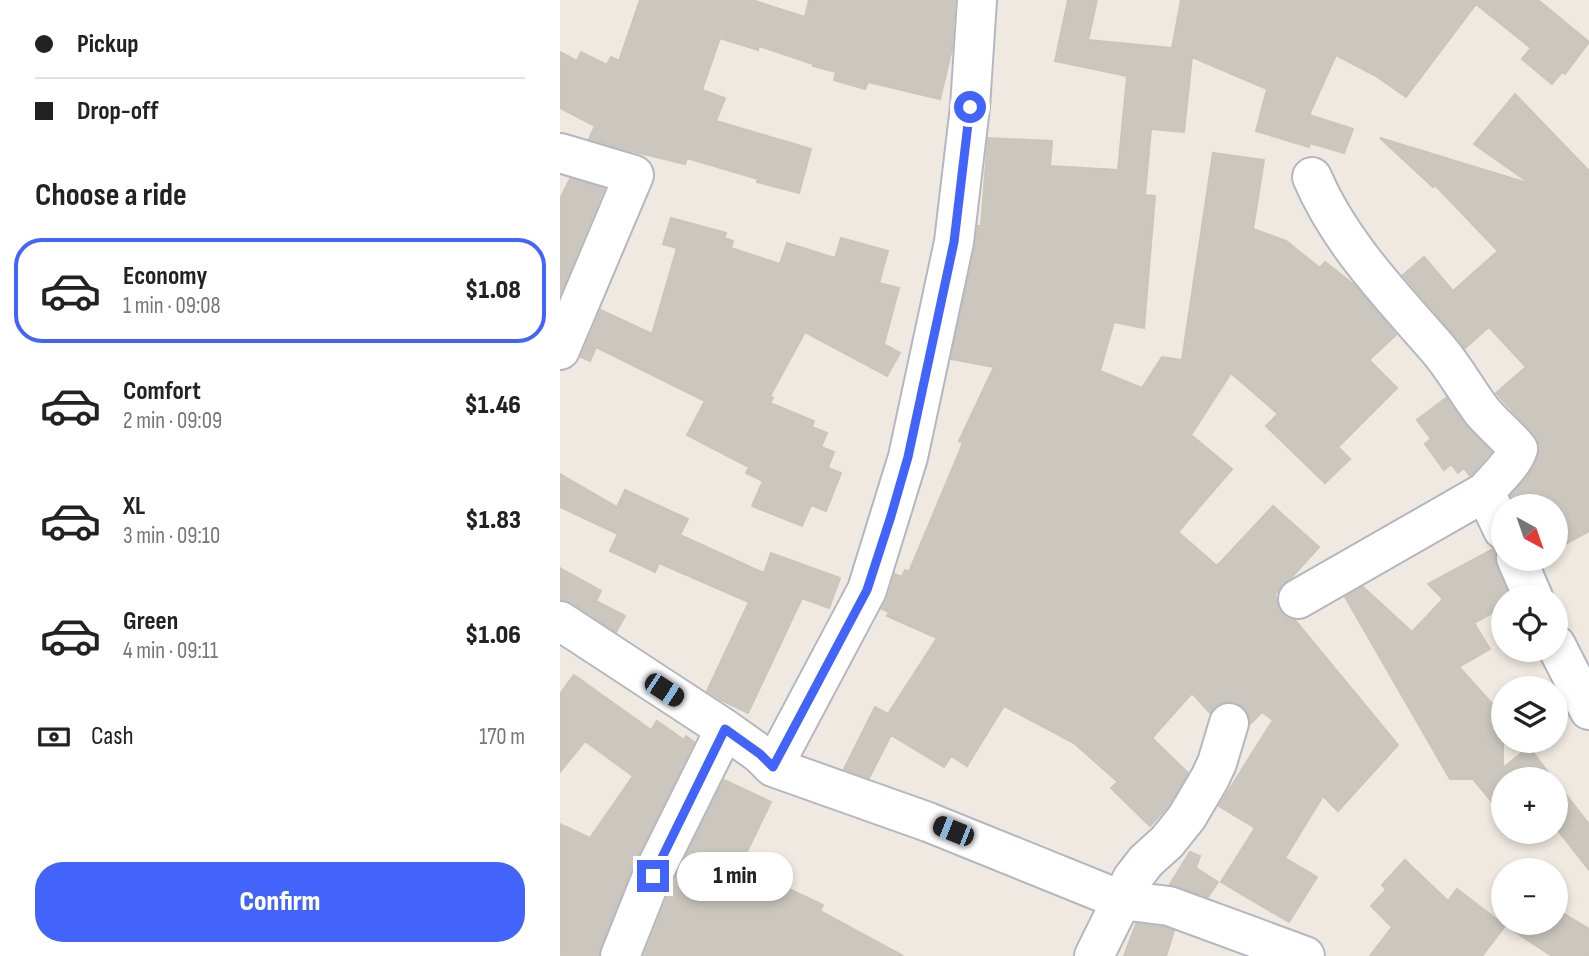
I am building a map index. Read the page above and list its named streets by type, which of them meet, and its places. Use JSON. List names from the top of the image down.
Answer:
{
  "north": "bottom right",
  "page": {
    "banner": ["Pickup", "Drop-off"],
    "heading": "Choose a ride",
    "list": [
      {
        "name": "Economy",
        "note": "1 min · 09:08",
        "value": "$1.08"
      },
      {
        "name": "Comfort",
        "note": "2 min · 09:09",
        "value": "$1.46"
      },
      {
        "name": "XL",
        "note": "3 min · 09:10",
        "value": "$1.83"
      },
      {
        "name": "Green",
        "note": "4 min · 09:11",
        "value": "$1.06"
      }
    ],
    "map_buttons": ["+", "−"],
    "pay": ["Cash", "170 m"],
    "buttons": "Confirm",
    "bubble": "1 min"
  }
}
